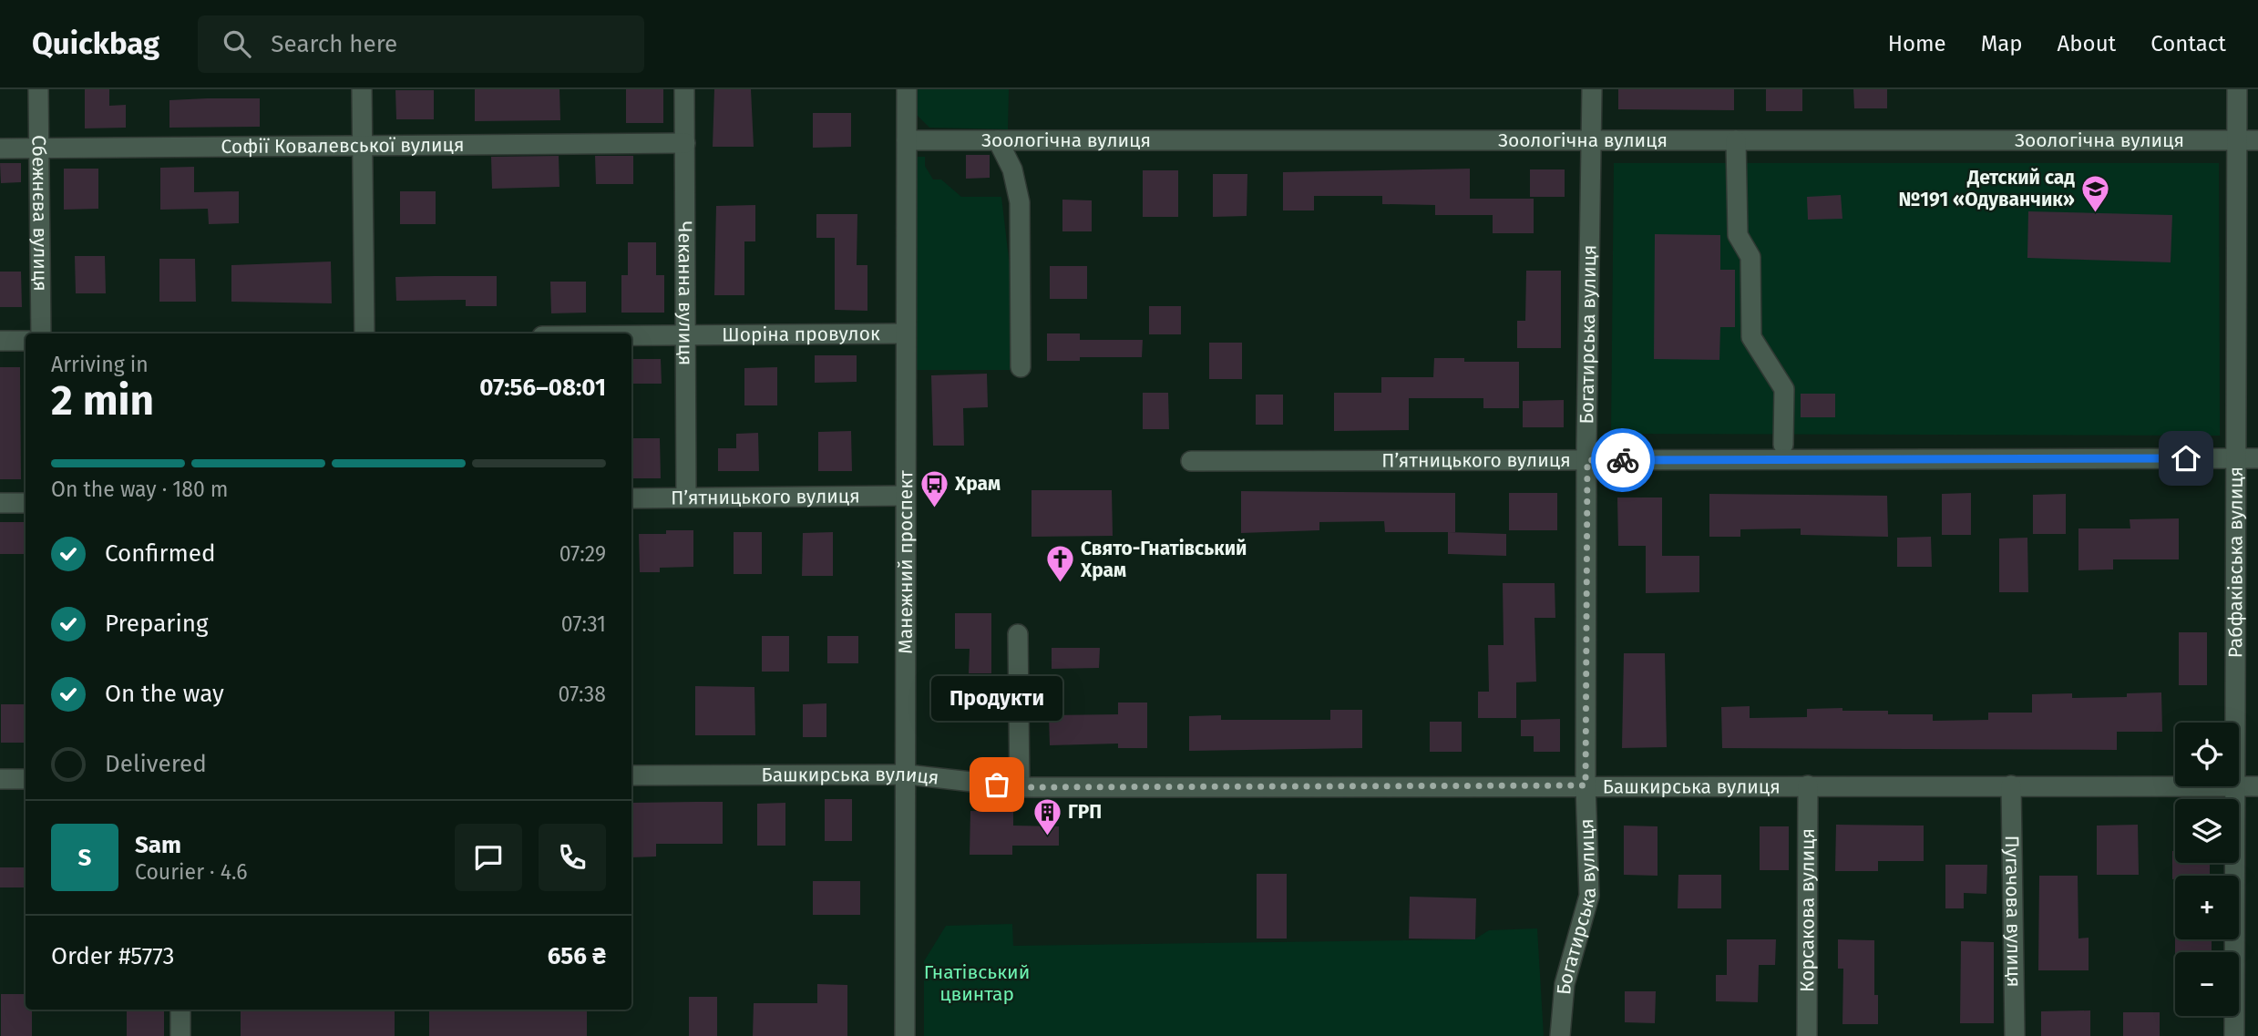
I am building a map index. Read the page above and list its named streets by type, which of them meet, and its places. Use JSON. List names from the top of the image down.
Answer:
{
  "streets": {
    "street": [
      "Зоологічна вулиця",
      "Софії Ковалевської вулиця",
      "Сбежнєва вулиця",
      "Чеканна вулиця",
      "Шоріна провулок",
      "Богатирська вулиця",
      "П’ятницького вулиця",
      "Рабфаківська вулиця",
      "Манежний проспект",
      "Башкирська вулиця",
      "Корсакова вулиця",
      "Пугачова вулиця"
    ]
  },
  "crossings": [
    ["Зоологічна вулиця", "Богатирська вулиця"],
    ["Зоологічна вулиця", "Рабфаківська вулиця"],
    ["Зоологічна вулиця", "Манежний проспект"],
    ["Софії Ковалевської вулиця", "Сбежнєва вулиця"],
    ["Софії Ковалевської вулиця", "Чеканна вулиця"],
    ["Чеканна вулиця", "Шоріна провулок"],
    ["Чеканна вулиця", "П’ятницького вулиця"],
    ["Шоріна провулок", "Манежний проспект"],
    ["Богатирська вулиця", "П’ятницького вулиця"],
    ["Богатирська вулиця", "Башкирська вулиця"],
    ["П’ятницького вулиця", "Рабфаківська вулиця"],
    ["П’ятницького вулиця", "Манежний проспект"],
    ["Рабфаківська вулиця", "Башкирська вулиця"],
    ["Манежний проспект", "Башкирська вулиця"],
    ["Башкирська вулиця", "Корсакова вулиця"],
    ["Башкирська вулиця", "Пугачова вулиця"]
  ],
  "parks": ["Гнатівський цвинтар"],
  "places": {
    "school or university": ["Детский сад №191 «Одуванчик»"],
    "bus stop": ["Храм"],
    "church": ["Свято-Гнатівський Храм"],
    "other": ["Продукти"],
    "building": ["ГРП"]
  },
  "page": {
    "header": "Quickbag",
    "search": "Search here",
    "nav": [
      "Home",
      "Map",
      "About",
      "Contact"
    ],
    "heading": ["2 min", "Arriving in", "07:56–08:01"],
    "panel": [
      "Sam",
      "Courier · 4.6",
      "Order #5773",
      "656 ₴"
    ],
    "bar": "On the way · 180 m",
    "list": [
      ["Confirmed", "07:29"],
      ["Preparing", "07:31"],
      ["On the way", "07:38"],
      "Delivered"
    ],
    "bubble": "Продукти",
    "map_buttons": ["+", "−"],
    "round": "S"
  }
}
